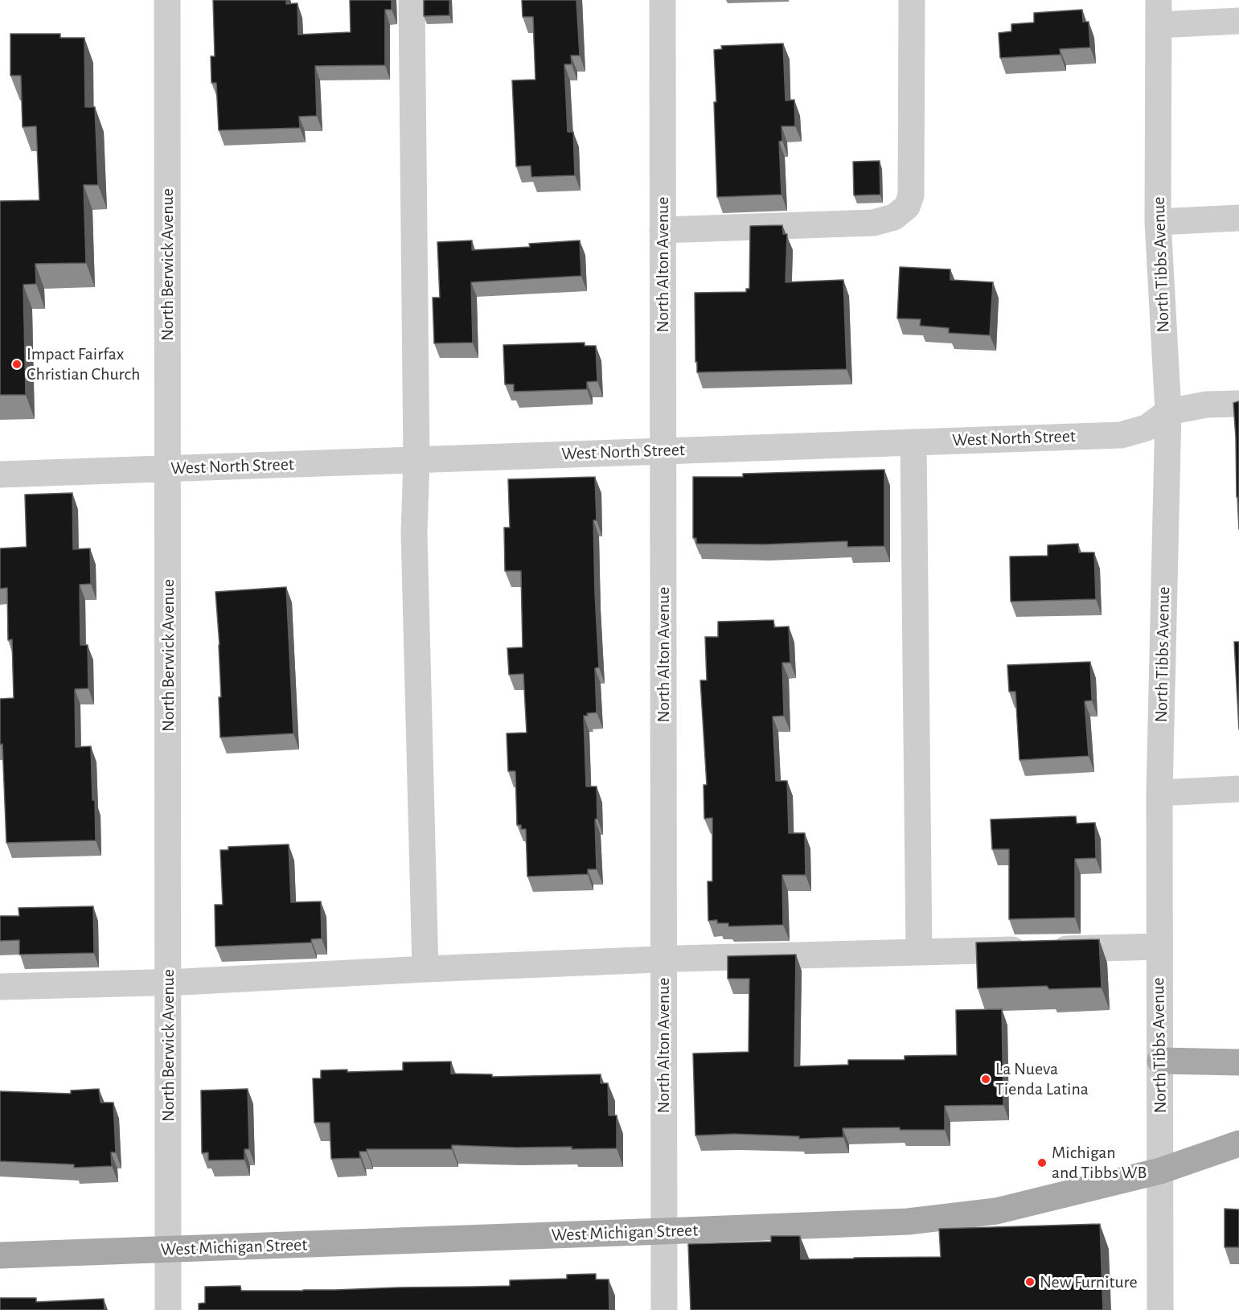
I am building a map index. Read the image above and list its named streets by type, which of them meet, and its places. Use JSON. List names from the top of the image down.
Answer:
{
  "streets": {
    "main road": ["West Michigan Street"],
    "street": [
      "North Berwick Avenue",
      "North Alton Avenue",
      "North Tibbs Avenue",
      "West North Street"
    ]
  },
  "crossings": [
    ["North Berwick Avenue", "West North Street"],
    ["North Berwick Avenue", "West Michigan Street"],
    ["North Alton Avenue", "West North Street"],
    ["North Alton Avenue", "West Michigan Street"],
    ["North Tibbs Avenue", "West North Street"],
    ["North Tibbs Avenue", "West Michigan Street"]
  ],
  "places": [
    "Impact Fairfax Christian Church",
    "La Nueva Tienda Latina",
    "Michigan and Tibbs WB",
    "New Furniture"
  ]
}
